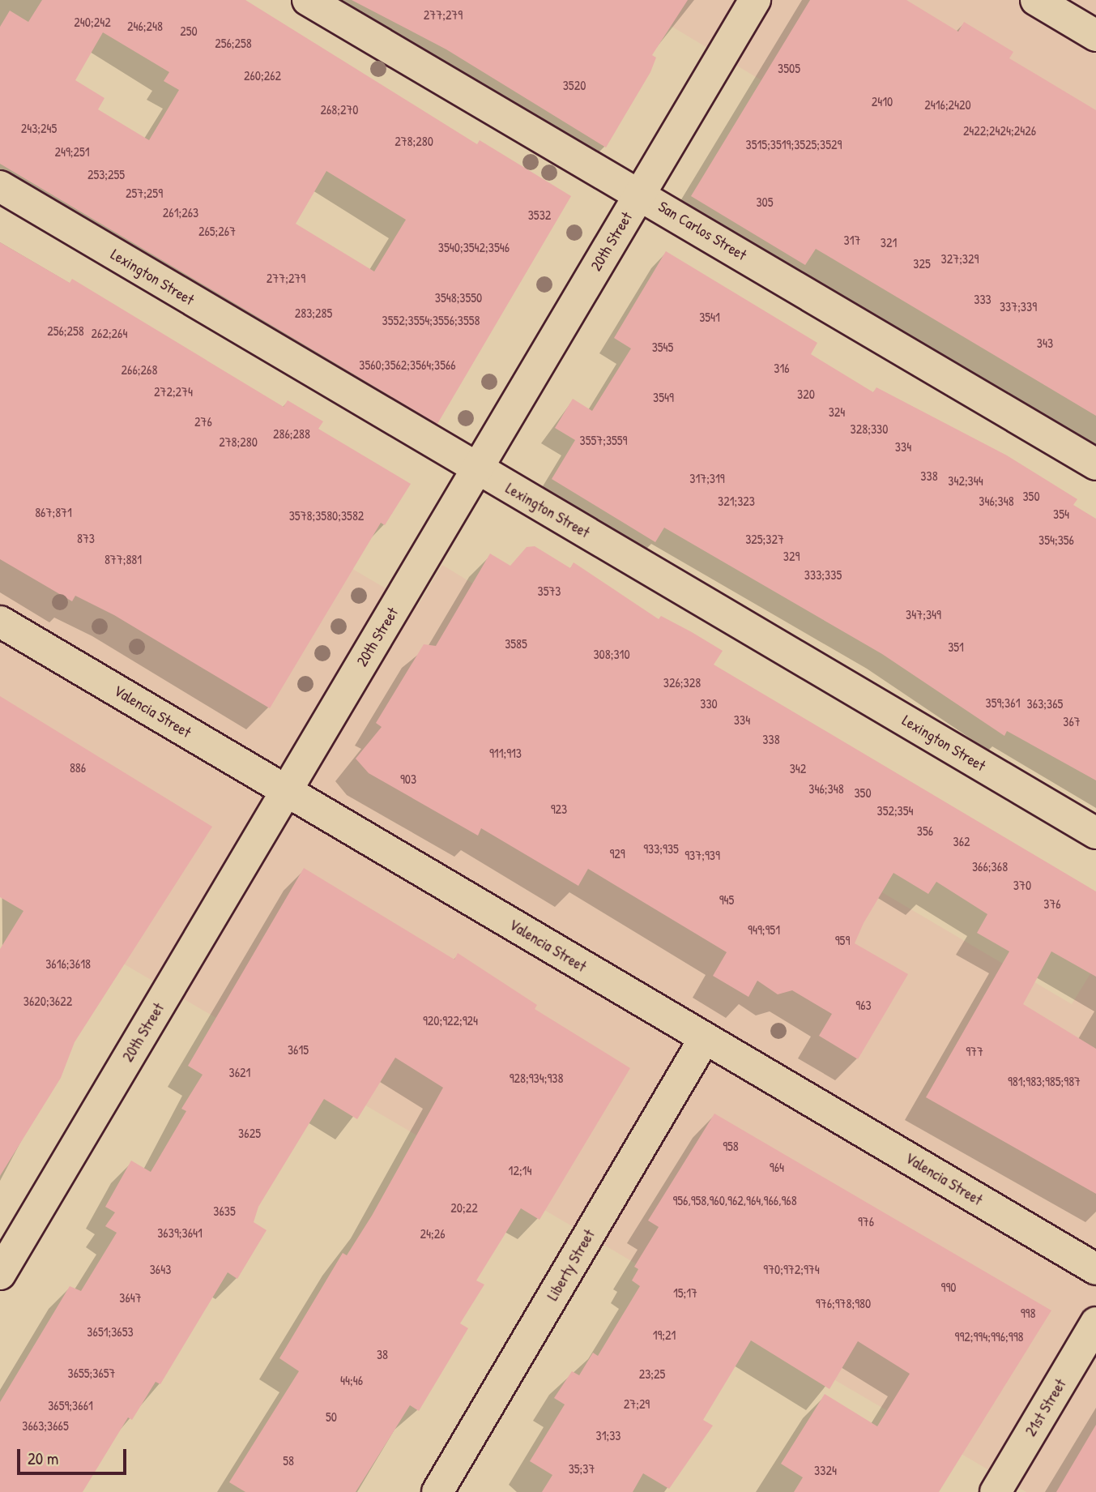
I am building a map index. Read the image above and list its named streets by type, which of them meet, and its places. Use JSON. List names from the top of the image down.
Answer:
{
  "streets": {
    "street": [
      "San Carlos Street",
      "20th Street",
      "Lexington Street",
      "Valencia Street",
      "Liberty Street",
      "21st Street"
    ]
  },
  "crossings": [
    ["San Carlos Street", "20th Street"],
    ["20th Street", "Lexington Street"],
    ["20th Street", "Valencia Street"],
    ["Valencia Street", "Liberty Street"]
  ],
  "house_numbers": [
    "277;279",
    "240;242",
    "246;248",
    "250",
    "256;258",
    "3505",
    "260;262",
    "3520",
    "2410",
    "2416;2420",
    "268;270",
    "243;245",
    "2422;2424;2426",
    "278;280",
    "3515;3519;3525;3529",
    "249;251",
    "253;255",
    "257;259",
    "305",
    "261;263",
    "3532",
    "265;267",
    "317",
    "321",
    "3540;3542;3546",
    "327;329",
    "325",
    "277;279",
    "3548;3550",
    "333",
    "337;339",
    "283;285",
    "3541",
    "3552;3554;3556;3558",
    "256;258",
    "262;264",
    "343",
    "3545",
    "3560;3562;3564;3566",
    "316",
    "266;268",
    "272;274",
    "320",
    "3549",
    "324",
    "276",
    "328;330",
    "286;288",
    "3557;3559",
    "278;280",
    "334",
    "338",
    "317;319",
    "342;344",
    "350",
    "321;323",
    "346;348",
    "867;871",
    "354",
    "3578;3580;3582",
    "873",
    "325;327",
    "354;356",
    "329",
    "877;881",
    "333;335",
    "3573",
    "347;349",
    "3585",
    "351",
    "308;310",
    "326;328",
    "359;361",
    "330",
    "363;365",
    "334",
    "367",
    "338",
    "911;913",
    "886",
    "342",
    "903",
    "346;348",
    "350",
    "923",
    "352;354",
    "356",
    "362",
    "933;935",
    "929",
    "937;939",
    "366;368",
    "370",
    "945",
    "376",
    "949;951",
    "959",
    "3616;3618",
    "3620;3622",
    "963",
    "920;922;924",
    "3615",
    "977",
    "3621",
    "928;934;938",
    "981;983;985;987",
    "3625",
    "958",
    "964",
    "12;14",
    "956,958,960,962,964,966,968",
    "20;22",
    "3635",
    "976",
    "3639;3641",
    "24;26",
    "3643",
    "970;972;974",
    "990",
    "15;17",
    "3647",
    "976;978;980",
    "998",
    "3651;3653",
    "19;21",
    "992;994;996;998",
    "38",
    "3655;3657",
    "23;25",
    "44;46",
    "27;29",
    "3659;3661",
    "50",
    "3663;3665",
    "31;33",
    "58",
    "35;37",
    "3324"
  ],
  "scale_bar": "20 m"
}
